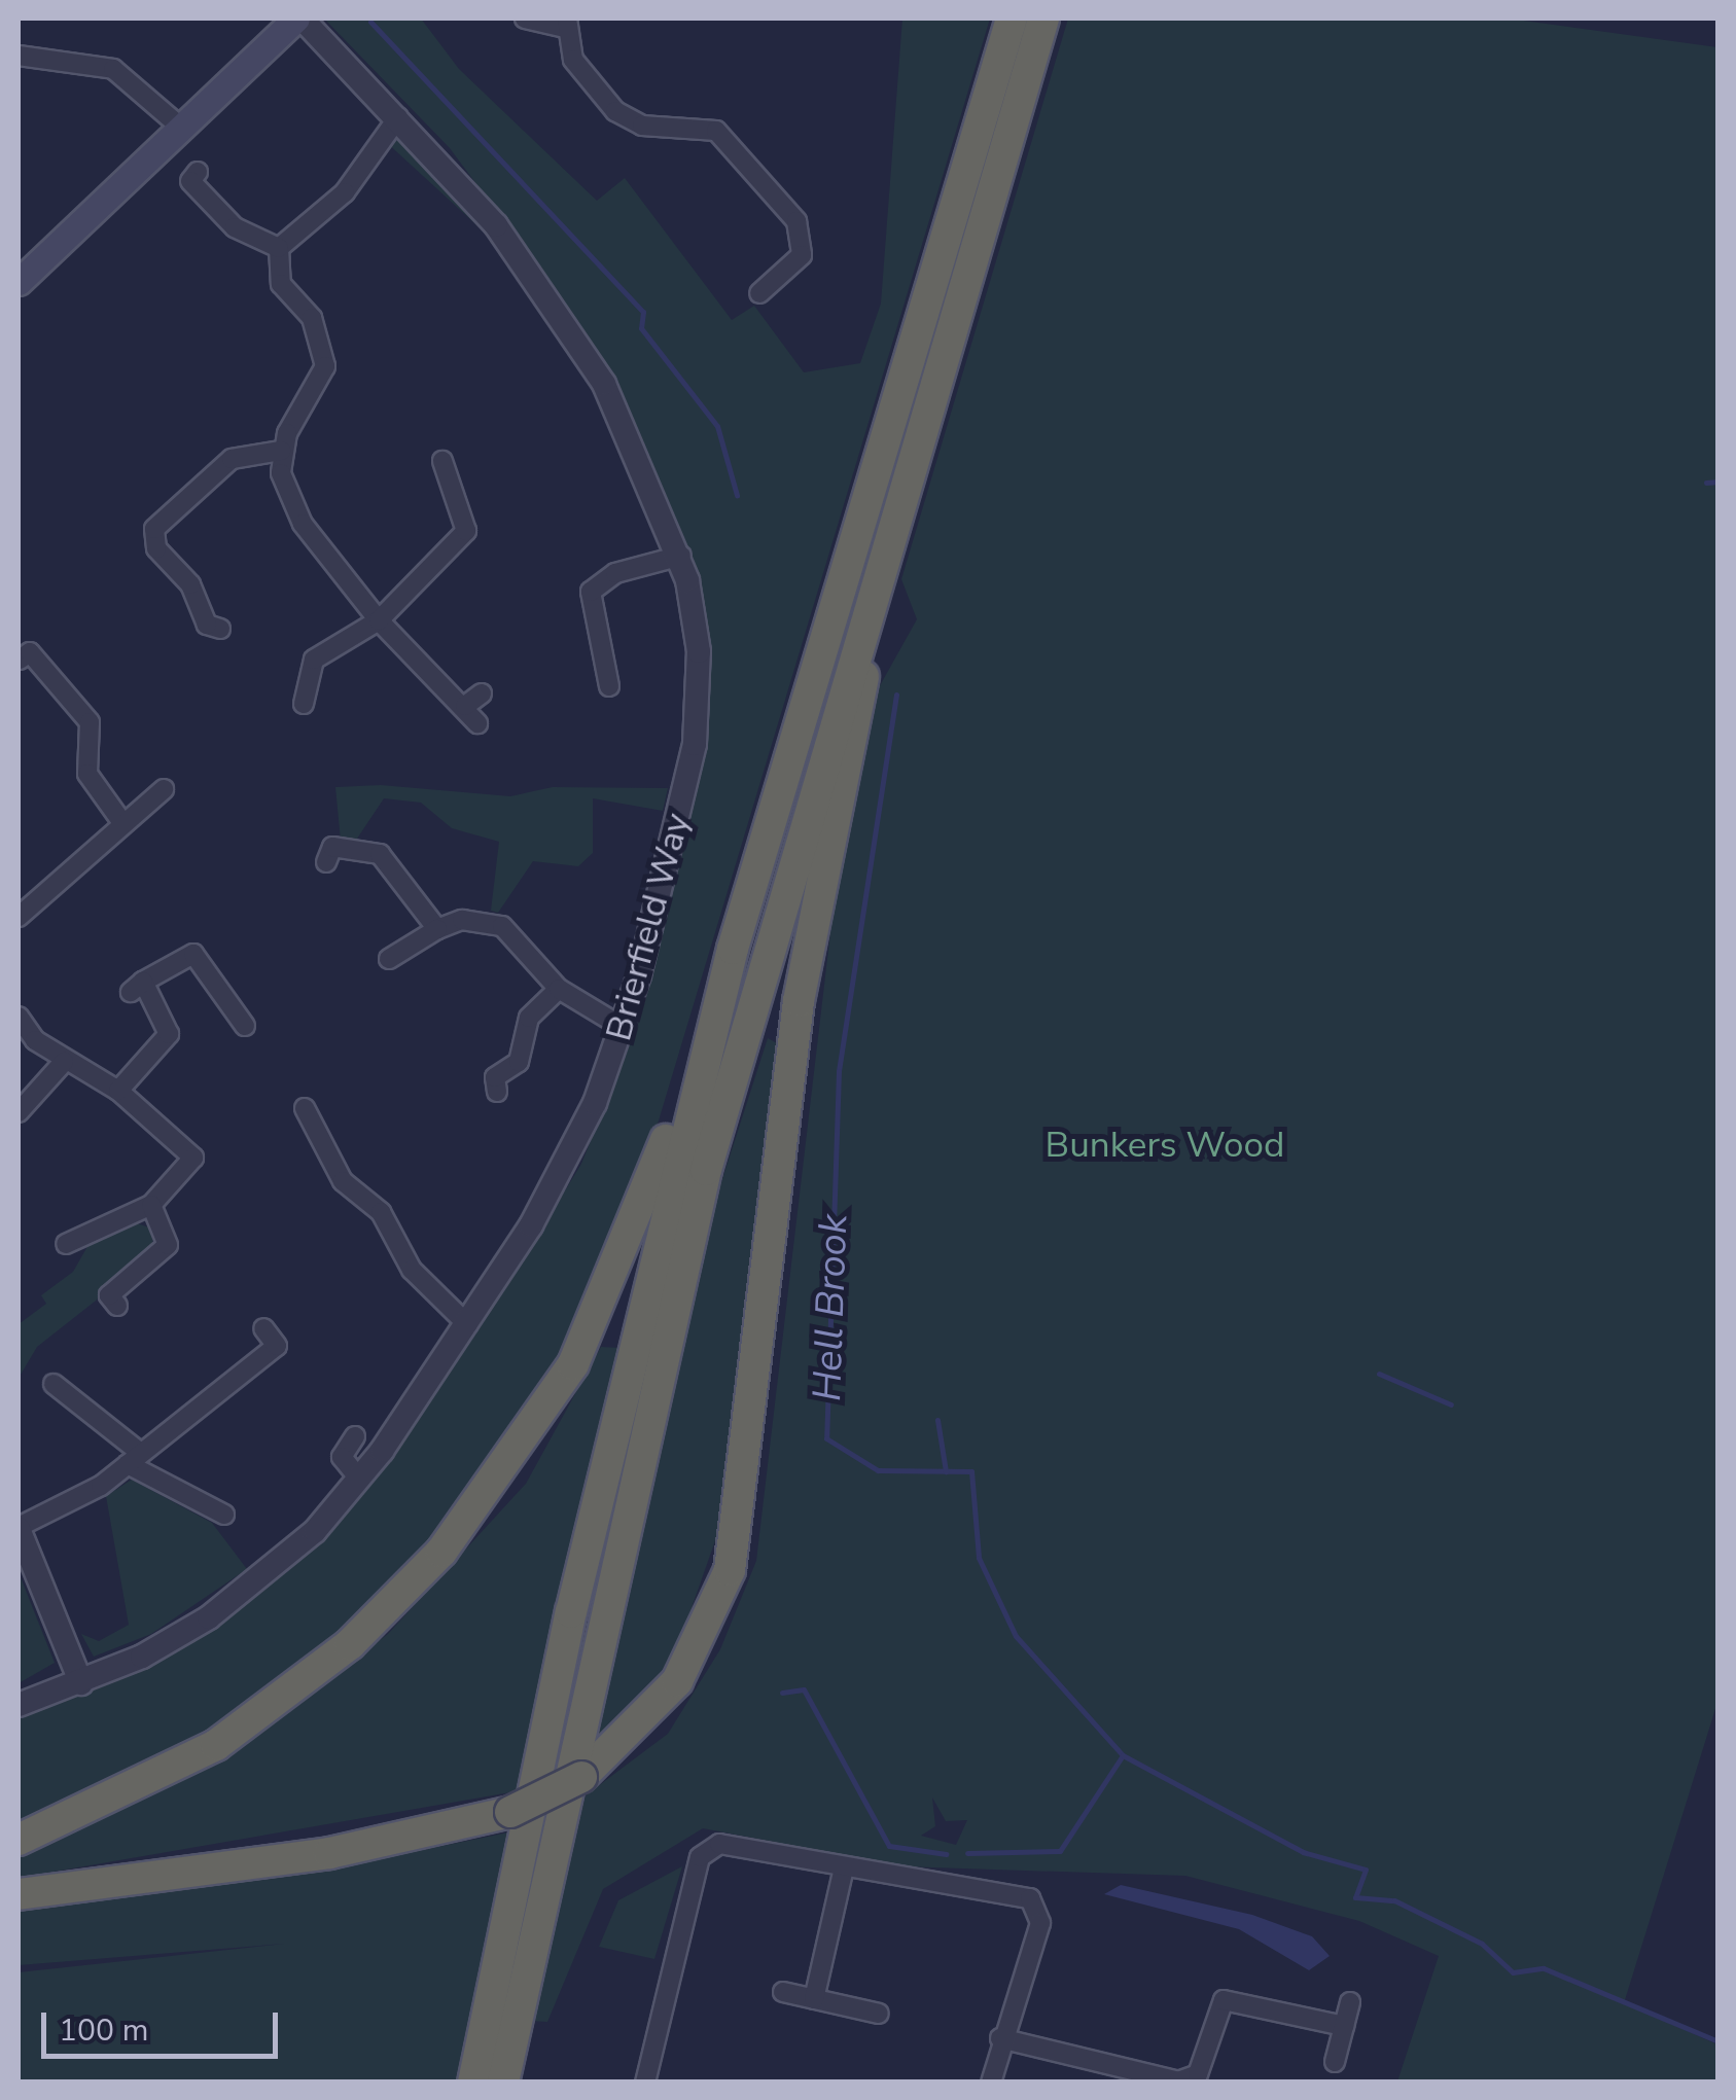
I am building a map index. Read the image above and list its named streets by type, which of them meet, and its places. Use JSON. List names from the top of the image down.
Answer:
{
  "streets": {
    "street": ["Brierfield Way"]
  },
  "water": ["Hell Brook"],
  "parks": ["Bunkers Wood"],
  "scale_bar": "100 m"
}
